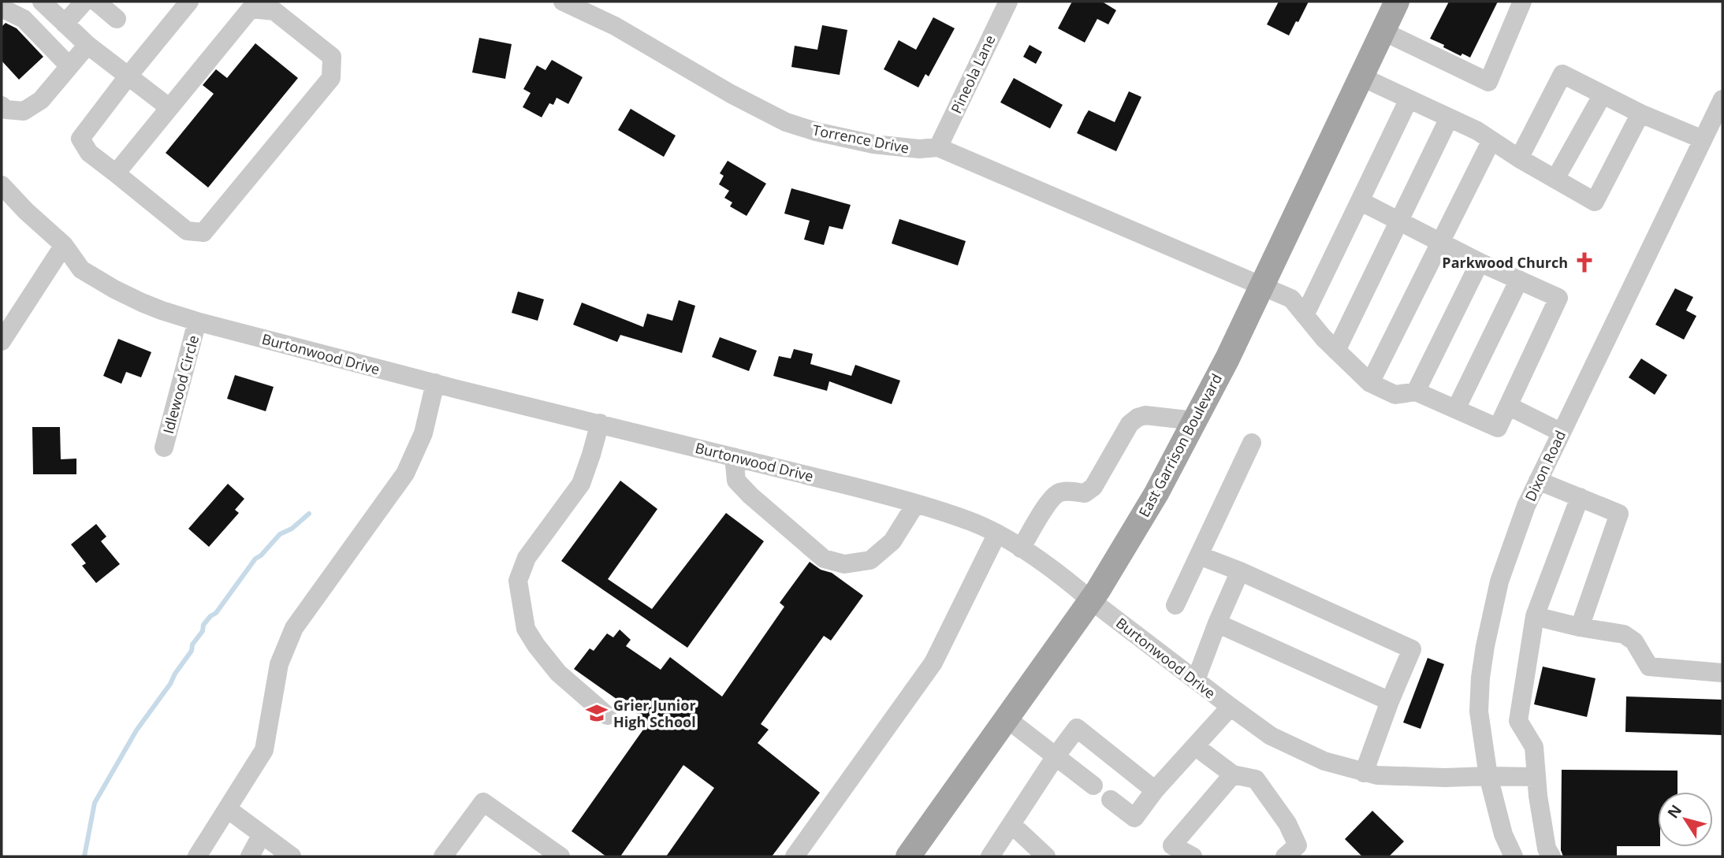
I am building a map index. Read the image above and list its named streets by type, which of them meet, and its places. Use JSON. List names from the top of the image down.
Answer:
{
  "streets": {
    "main road": ["East Garrison Boulevard"],
    "street": [
      "Pineola Lane",
      "Torrence Drive",
      "Burtonwood Drive",
      "Idlewood Circle",
      "Dixon Road"
    ]
  },
  "crossings": [
    ["Pineola Lane", "Torrence Drive"],
    ["Torrence Drive", "East Garrison Boulevard"],
    ["Burtonwood Drive", "Idlewood Circle"],
    ["Burtonwood Drive", "East Garrison Boulevard"],
    ["Burtonwood Drive", "Dixon Road"]
  ],
  "places": {
    "church": ["Parkwood Church"],
    "school or university": ["Grier Junior High School"]
  },
  "north": "top left"
}
